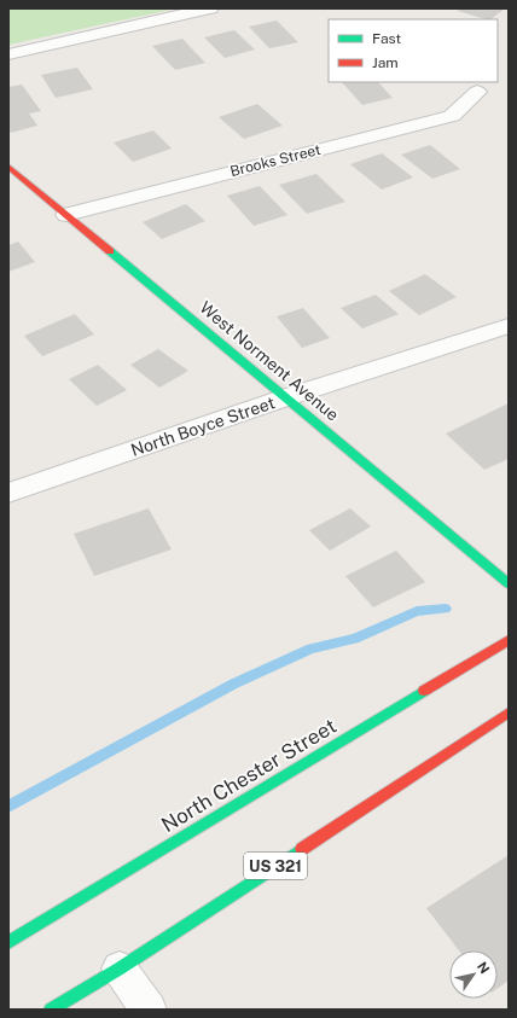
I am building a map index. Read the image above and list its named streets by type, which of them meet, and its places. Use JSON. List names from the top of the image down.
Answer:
{
  "streets": {
    "main road": ["West Norment Avenue", "North Chester Street", "US 321"],
    "street": ["Brooks Street", "North Boyce Street"]
  },
  "crossings": [
    ["Brooks Street", "West Norment Avenue"],
    ["West Norment Avenue", "North Boyce Street"]
  ],
  "legend": ["Fast", "Jam"],
  "north": "top right"
}
